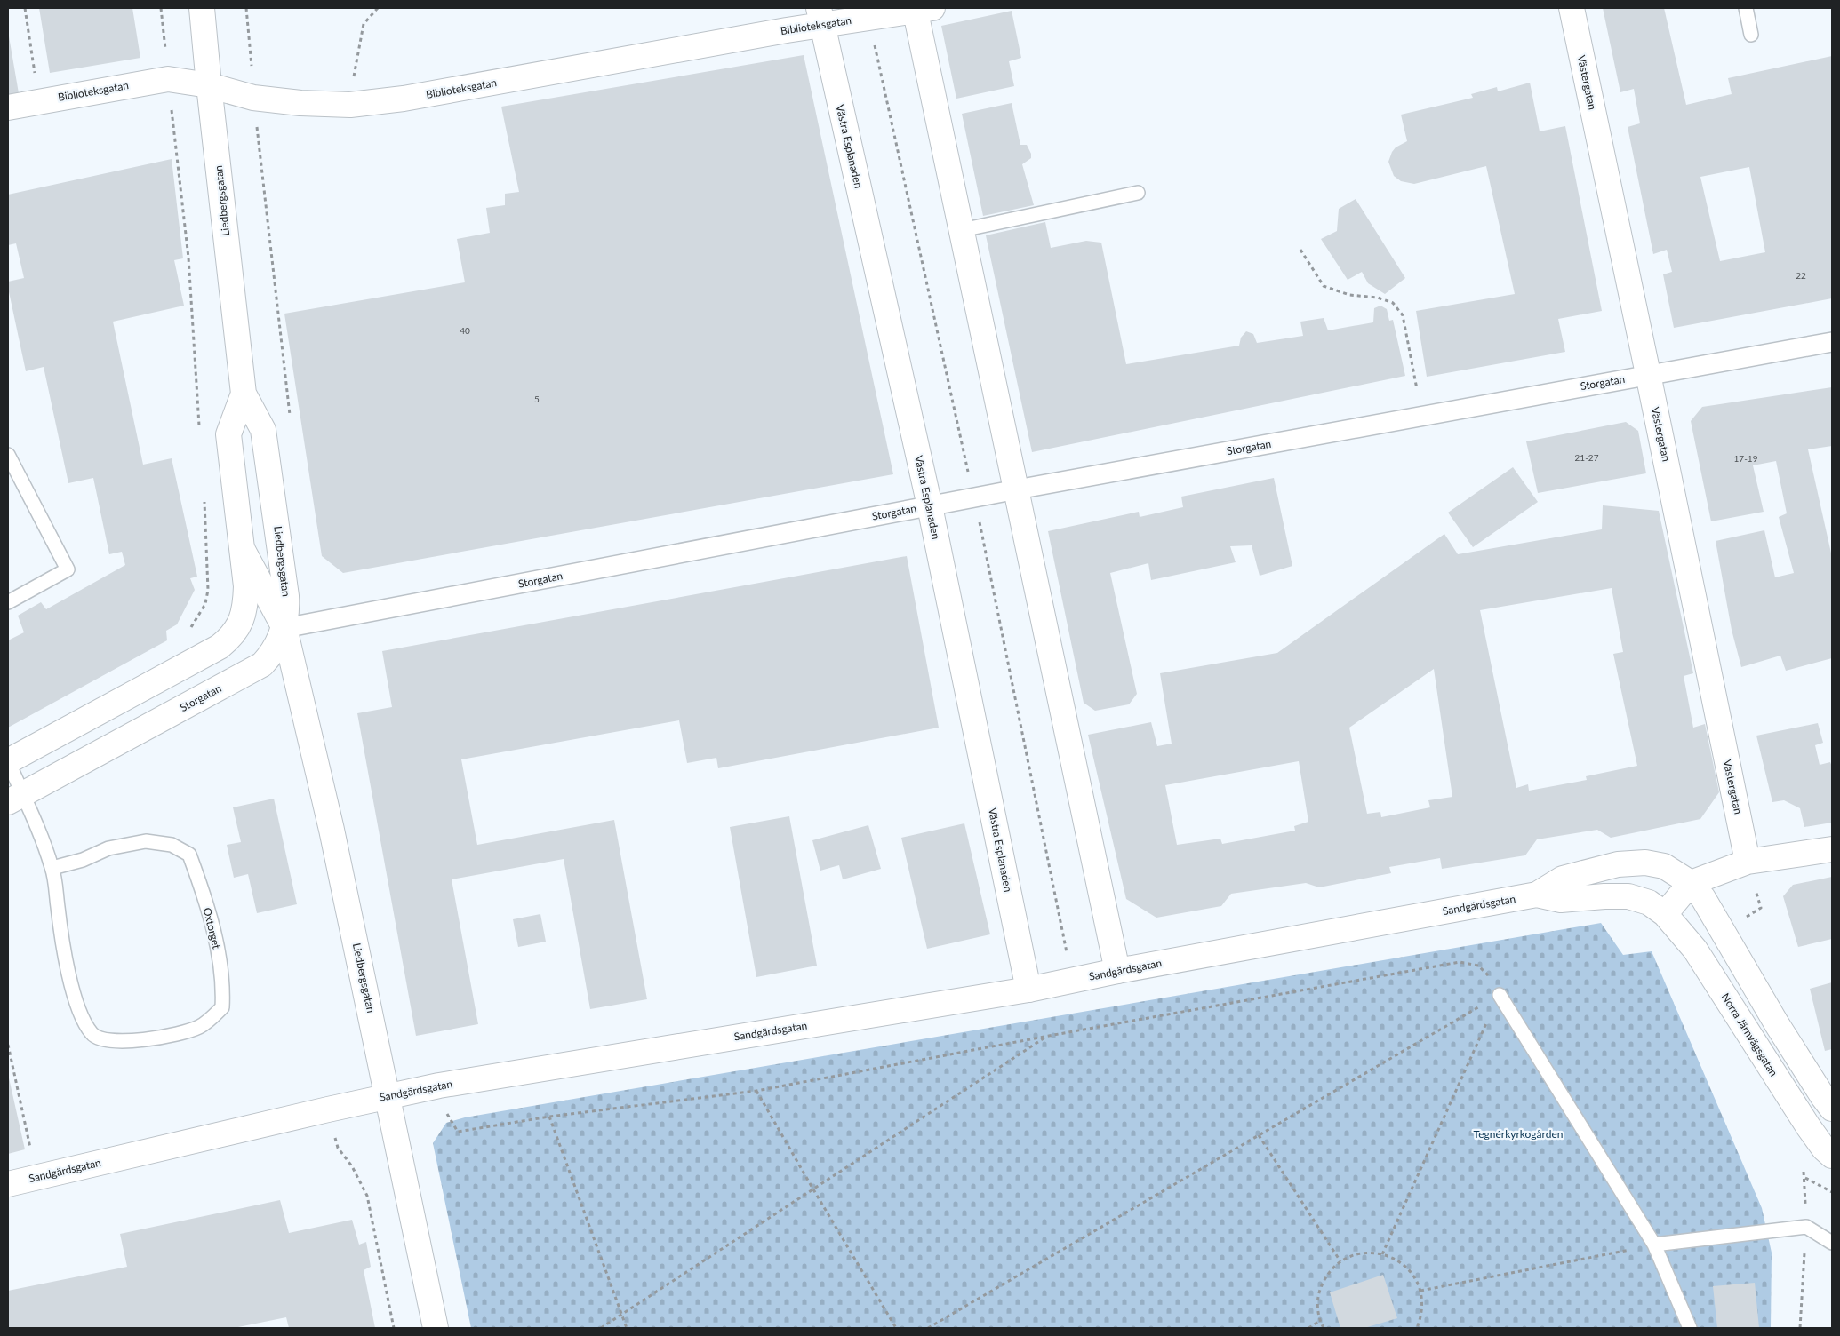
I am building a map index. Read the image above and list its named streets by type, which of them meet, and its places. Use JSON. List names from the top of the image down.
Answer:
{
  "streets": {
    "street": [
      "Biblioteksgatan",
      "Västergatan",
      "Västra Esplanaden",
      "Liedbergsgatan",
      "Storgatan",
      "Sandgärdsgatan",
      "Norra Järnvägsgatan"
    ],
    "lane": ["Oxtorget"]
  },
  "crossings": [
    ["Biblioteksgatan", "Västra Esplanaden"],
    ["Biblioteksgatan", "Liedbergsgatan"],
    ["Västergatan", "Storgatan"],
    ["Västra Esplanaden", "Storgatan"],
    ["Västra Esplanaden", "Sandgärdsgatan"],
    ["Liedbergsgatan", "Storgatan"],
    ["Liedbergsgatan", "Sandgärdsgatan"],
    ["Sandgärdsgatan", "Norra Järnvägsgatan"]
  ],
  "parks": ["Tegnérkyrkogården"],
  "house_numbers": [
    "22",
    "40",
    "5",
    "21-27",
    "17-19"
  ]
}
